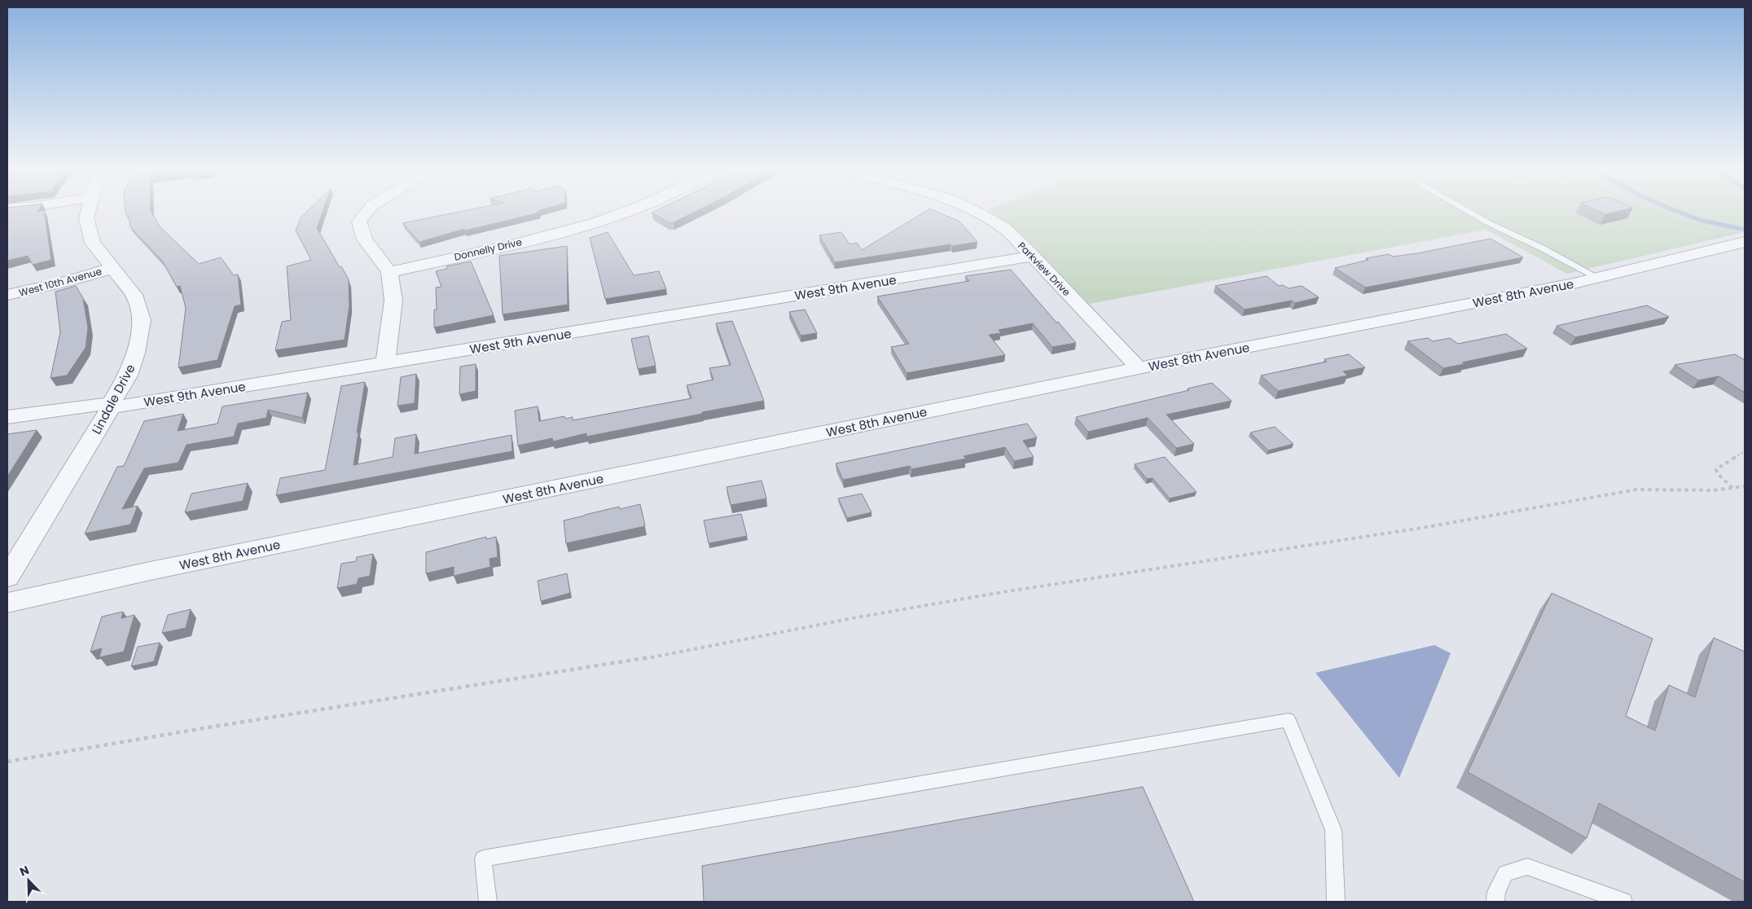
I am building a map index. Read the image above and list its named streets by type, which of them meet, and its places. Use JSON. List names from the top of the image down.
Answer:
{
  "streets": {
    "street": [
      "Donnelly Drive",
      "Parkview Drive",
      "West 10th Avenue",
      "West 9th Avenue",
      "West 8th Avenue",
      "Lindale Drive"
    ]
  },
  "crossings": [
    ["Parkview Drive", "West 9th Avenue"],
    ["Parkview Drive", "West 8th Avenue"],
    ["West 10th Avenue", "Lindale Drive"],
    ["West 9th Avenue", "Lindale Drive"]
  ],
  "north": "top left"
}
